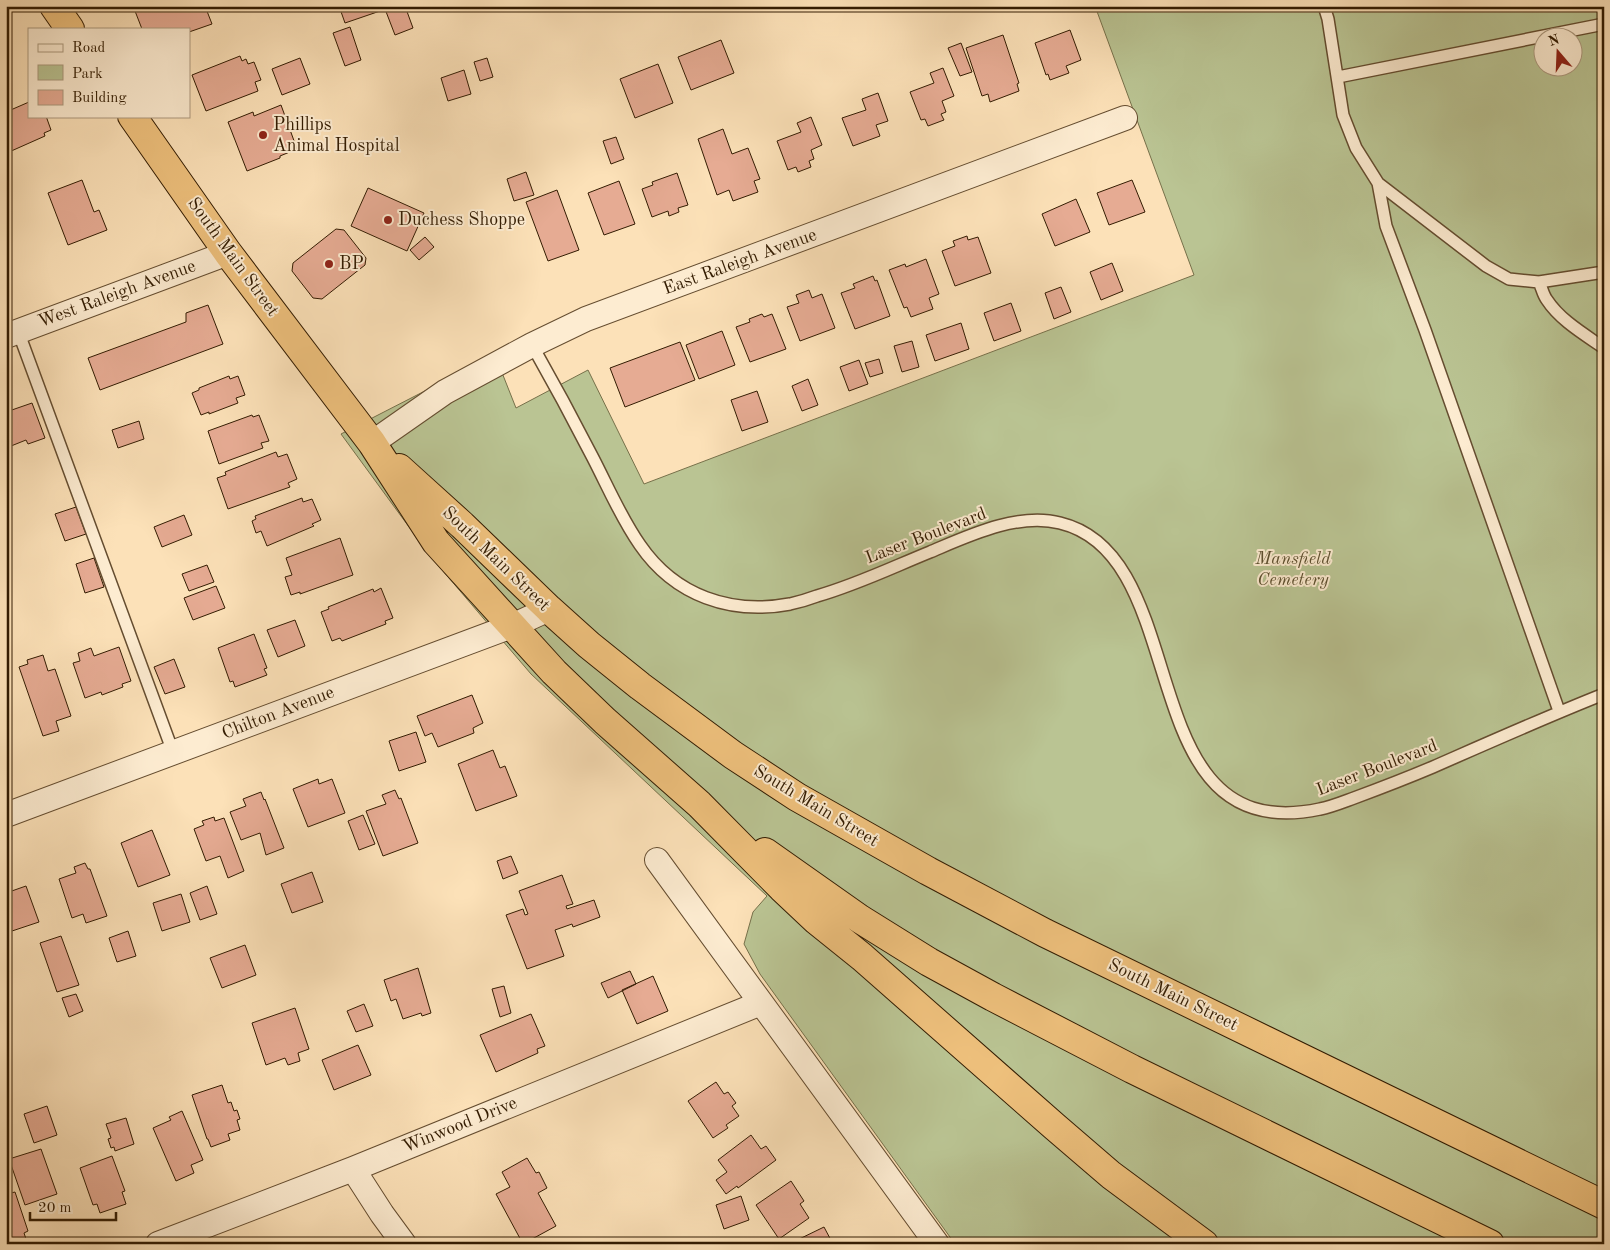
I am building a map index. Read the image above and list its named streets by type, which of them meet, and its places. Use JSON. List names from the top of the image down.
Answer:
{
  "streets": {
    "highway": ["South Main Street"],
    "street": [
      "East Raleigh Avenue",
      "West Raleigh Avenue",
      "Chilton Avenue",
      "Winwood Drive"
    ],
    "lane": ["Laser Boulevard"]
  },
  "crossings": [
    ["South Main Street", "East Raleigh Avenue"],
    ["South Main Street", "West Raleigh Avenue"],
    ["South Main Street", "Chilton Avenue"],
    ["East Raleigh Avenue", "Laser Boulevard"]
  ],
  "parks": ["Mansfield Cemetery"],
  "places": ["Phillips Animal Hospital", "Duchess Shoppe", "BP"],
  "legend": ["Road", "Park", "Building"],
  "scale_bar": "20 m",
  "north": "top"
}
